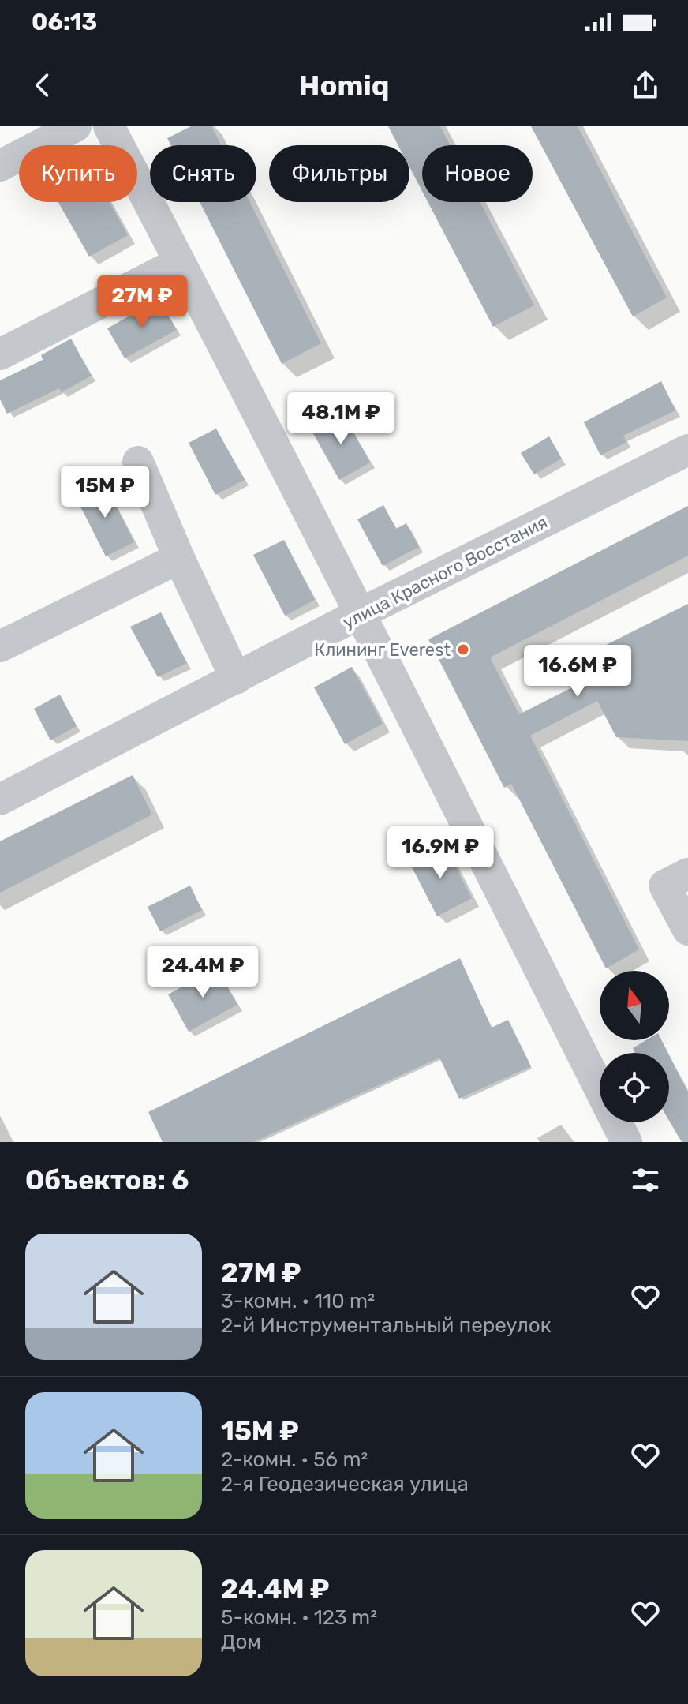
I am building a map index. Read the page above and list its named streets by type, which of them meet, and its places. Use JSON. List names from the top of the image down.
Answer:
{
  "streets": {
    "street": ["улица Красного Восстания"]
  },
  "places": ["Клининг Everest"],
  "north": "top",
  "page": {
    "status": "06:13",
    "header": "Homiq",
    "chip": [
      "Купить",
      "Снять",
      "Фильтры",
      "Новое"
    ],
    "price": [
      "27M ₽",
      "48.1M ₽",
      "15M ₽",
      "16.6M ₽",
      "16.9M ₽",
      "24.4M ₽"
    ],
    "heading": "Объектов: 6",
    "list": [
      {
        "name": "27M ₽",
        "note": "3-комн. · 110 m² · 2-й Инструментальный переулок"
      },
      {
        "name": "15M ₽",
        "note": "2-комн. · 56 m² · 2-я Геодезическая улица"
      },
      {
        "name": "24.4M ₽",
        "note": "5-комн. · 123 m² · Дом"
      }
    ]
  }
}
